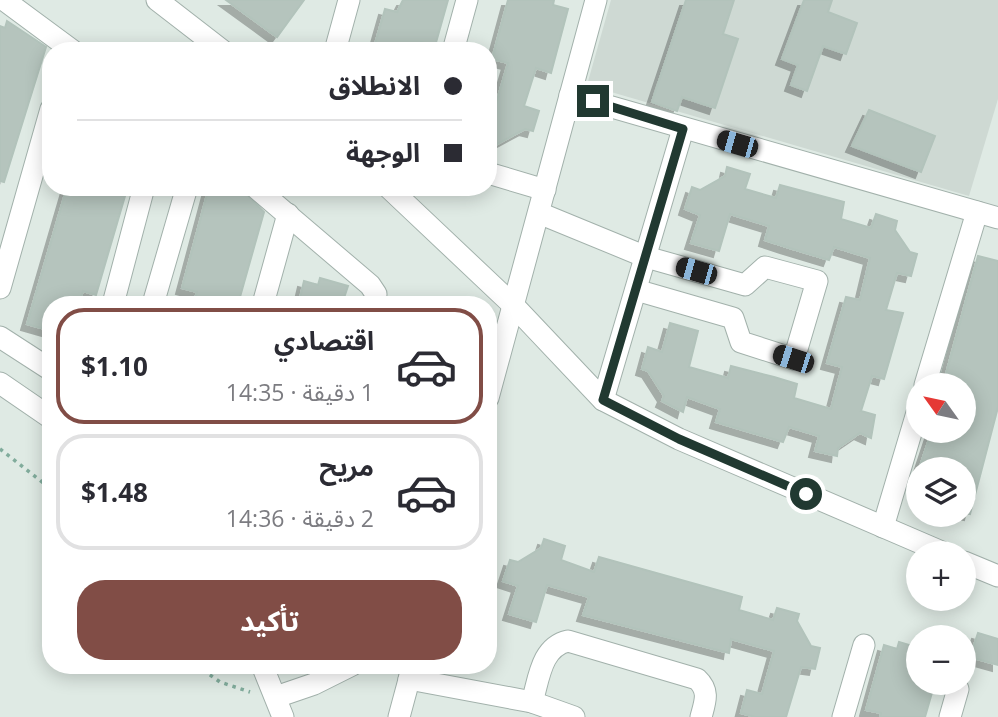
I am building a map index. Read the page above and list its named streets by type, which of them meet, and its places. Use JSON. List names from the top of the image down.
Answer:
{
  "north": "top left",
  "page": {
    "banner": ["الانطلاق", "الوجهة"],
    "list": [
      {
        "name": "اقتصادي",
        "note": "1 دقيقة · 14:35",
        "value": "$1.10"
      },
      {
        "name": "مريح",
        "note": "2 دقيقة · 14:36",
        "value": "$1.48"
      }
    ],
    "map_buttons": ["+", "−"],
    "buttons": "تأكيد"
  }
}
